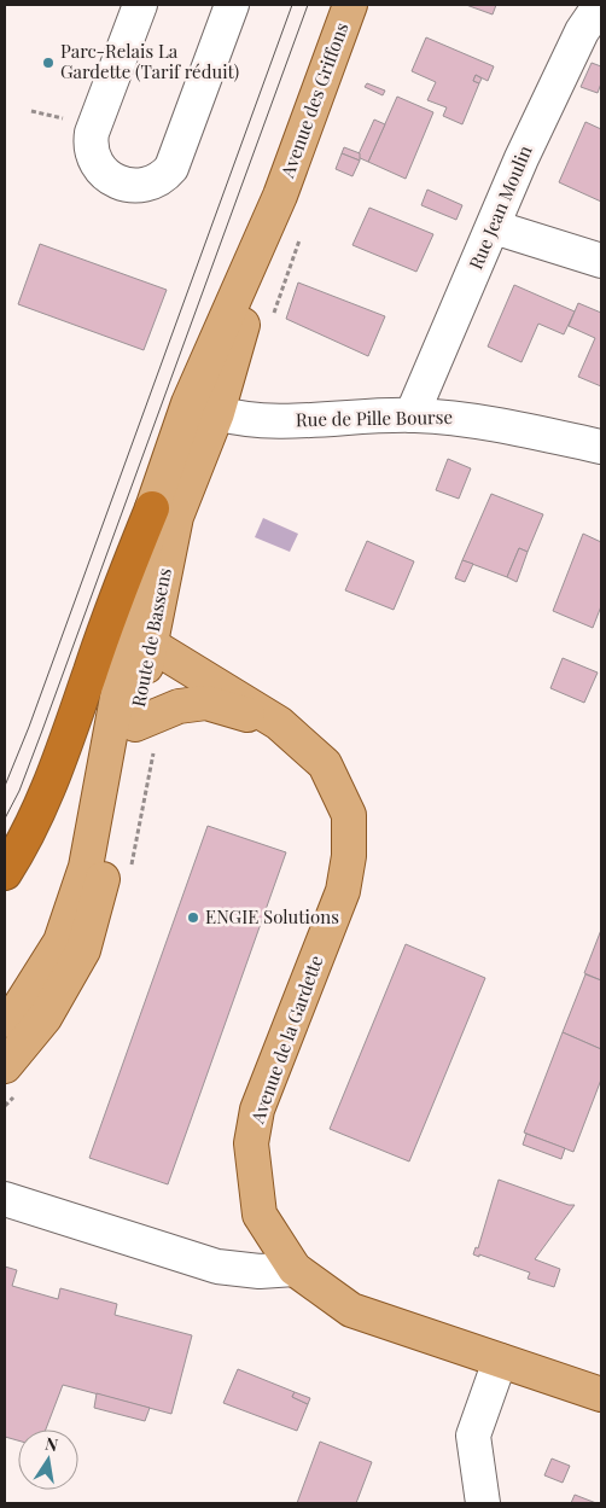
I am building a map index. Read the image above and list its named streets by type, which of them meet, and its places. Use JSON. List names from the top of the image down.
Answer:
{
  "streets": {
    "main road": ["Avenue des Griffons", "Route de Bassens", "Avenue de la Gardette"],
    "street": ["Rue Jean Moulin", "Rue de Pille Bourse"]
  },
  "crossings": [
    ["Avenue des Griffons", "Route de Bassens"],
    ["Rue Jean Moulin", "Rue de Pille Bourse"],
    ["Rue de Pille Bourse", "Route de Bassens"],
    ["Route de Bassens", "Avenue de la Gardette"]
  ],
  "places": ["Parc-Relais La Gardette (Tarif réduit)", "ENGIE Solutions"],
  "north": "top"
}
